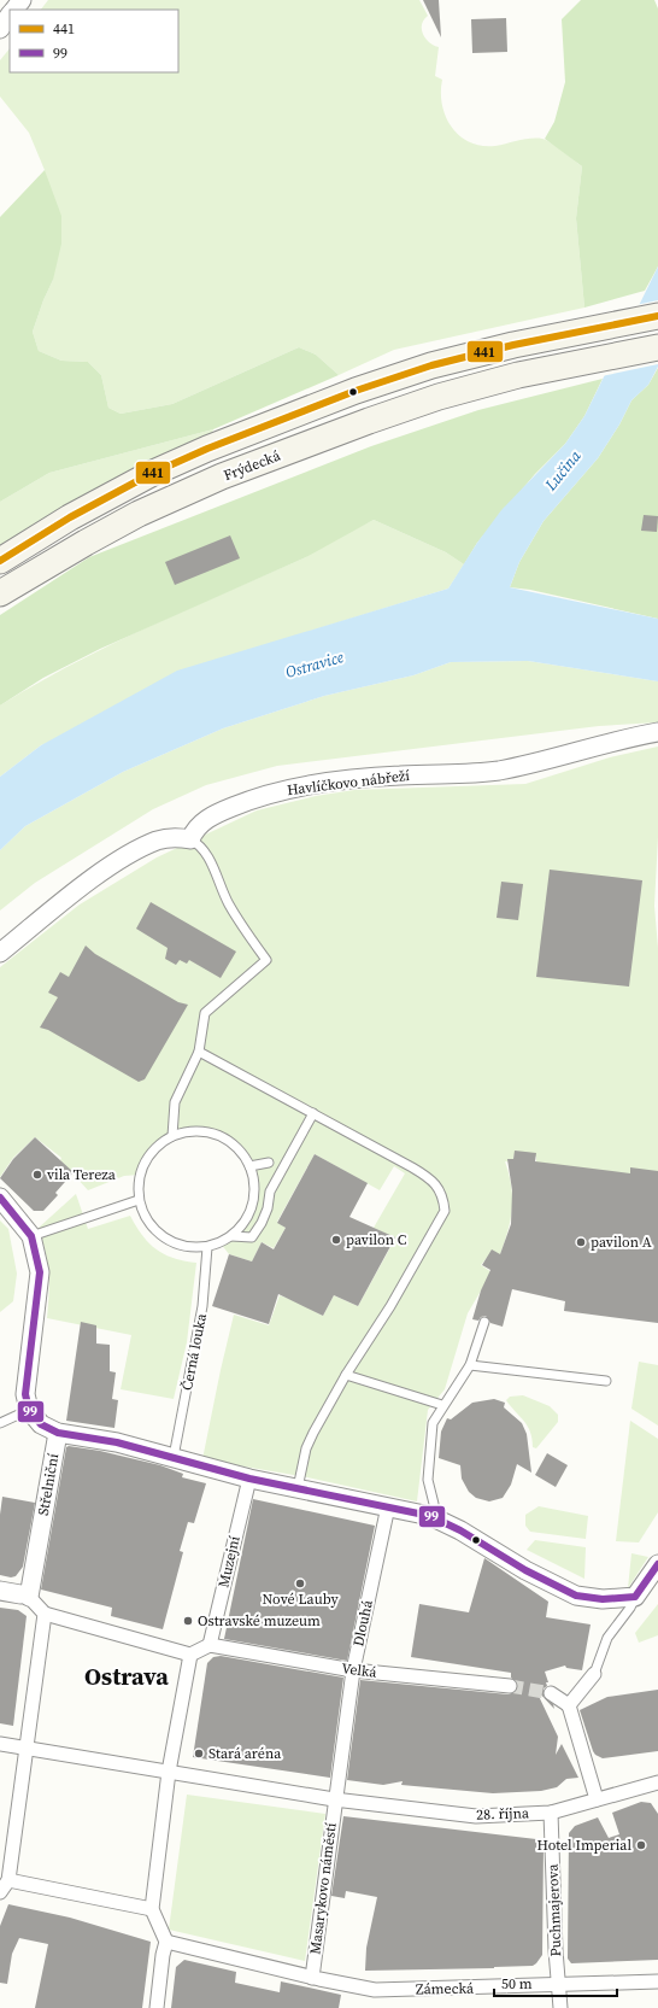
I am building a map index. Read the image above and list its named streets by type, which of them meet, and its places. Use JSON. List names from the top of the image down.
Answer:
{
  "streets": {
    "main road": ["Frýdecká"],
    "street": [
      "Havlíčkovo nábřeží",
      "Střelniční",
      "Muzejní",
      "Dlouhá",
      "Velká",
      "28. října",
      "Masarykovo náměstí",
      "Puchmajerova",
      "Zámecká"
    ],
    "lane": ["Černá louka"]
  },
  "crossings": [
    ["Muzejní", "Velká"],
    ["Dlouhá", "Velká"],
    ["Dlouhá", "28. října"],
    ["Dlouhá", "Masarykovo náměstí"],
    ["28. října", "Masarykovo náměstí"],
    ["28. října", "Puchmajerova"],
    ["Masarykovo náměstí", "Zámecká"],
    ["Puchmajerova", "Zámecká"]
  ],
  "districts": ["Ostrava"],
  "water": ["Lučina", "Ostravice"],
  "places": [
    "vila Tereza",
    "pavilon C",
    "pavilon A",
    "Nové Lauby",
    "Ostravské muzeum",
    "Stará aréna",
    "Hotel Imperial"
  ],
  "lines": ["transit line 441", "transit line 99"],
  "legend": ["441", "99"],
  "scale_bar": "50 m"
}
